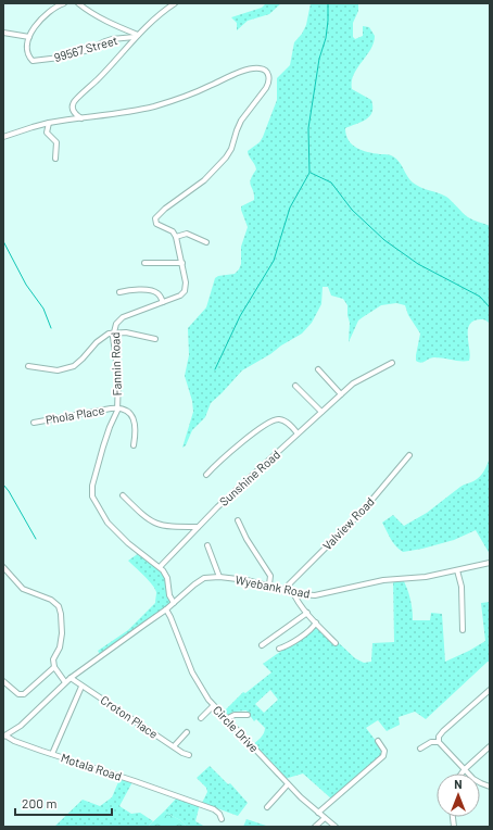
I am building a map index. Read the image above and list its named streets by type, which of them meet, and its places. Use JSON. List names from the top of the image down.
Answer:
{
  "streets": {
    "street": [
      "99567 Street",
      "Fannin Road",
      "Phola Place",
      "Sunshine Road",
      "Valview Road",
      "Wyebank Road",
      "Croton Place",
      "Circle Drive",
      "Motala Road"
    ]
  },
  "crossings": [
    ["Fannin Road", "Phola Place"],
    ["Fannin Road", "Sunshine Road"],
    ["Fannin Road", "Wyebank Road"],
    ["Valview Road", "Wyebank Road"],
    ["Wyebank Road", "Croton Place"],
    ["Wyebank Road", "Circle Drive"],
    ["Wyebank Road", "Motala Road"]
  ],
  "scale_bar": "200 m",
  "north": "top"
}
